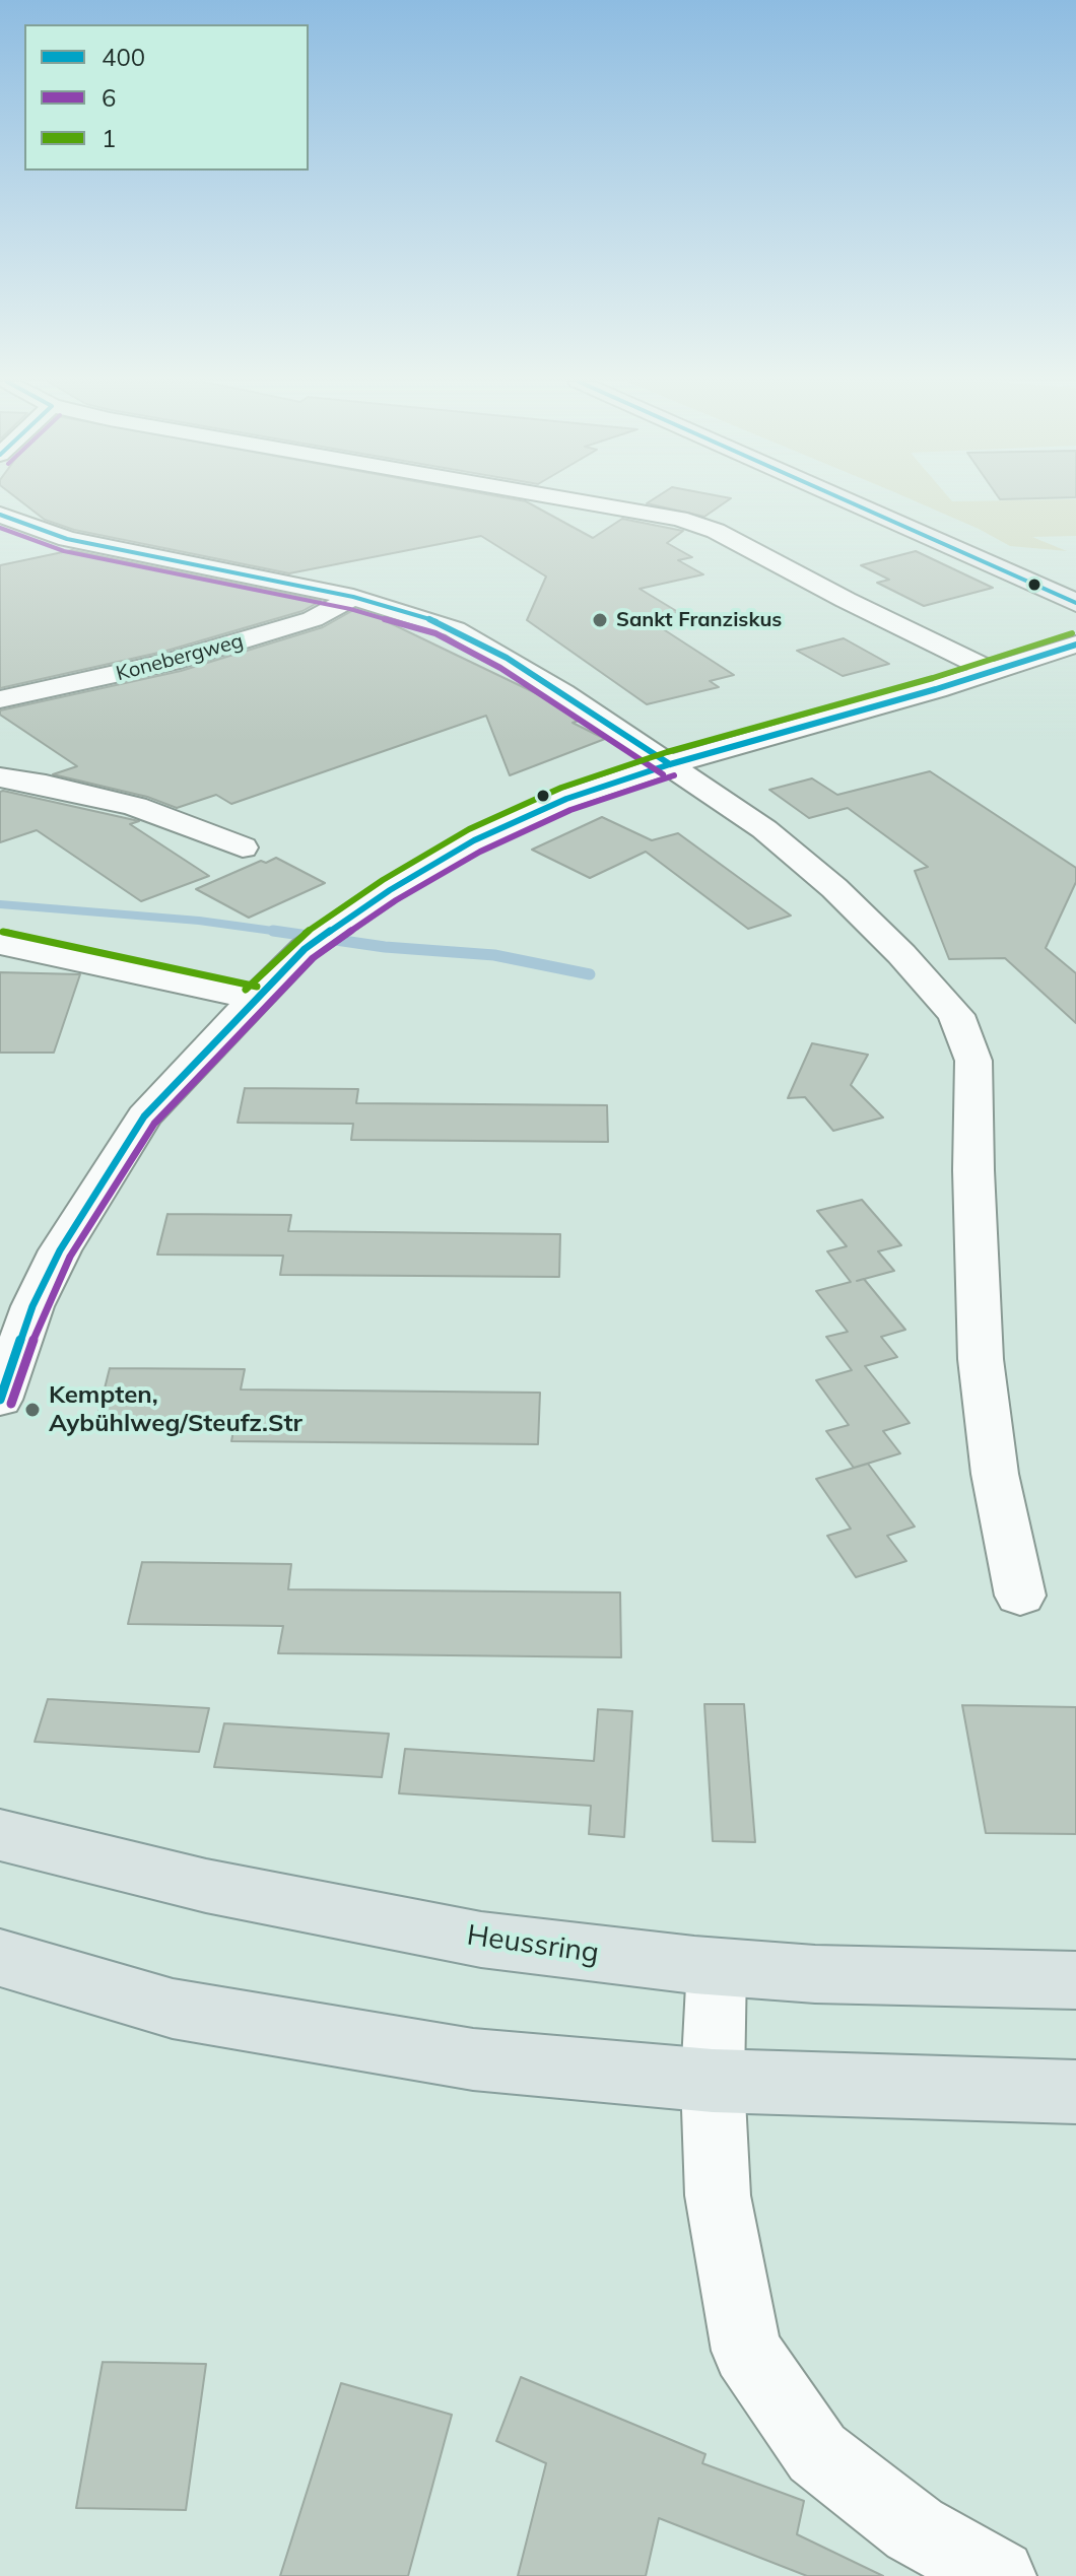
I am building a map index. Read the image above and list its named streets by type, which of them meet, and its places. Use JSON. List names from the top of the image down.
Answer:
{
  "streets": {
    "main road": ["Heussring"],
    "street": ["Konebergweg"]
  },
  "places": ["Sankt Franziskus", "Kempten, Aybühlweg/Steufz.Str"],
  "lines": ["transit line 400", "transit line 6", "transit line 1"],
  "legend": ["400", "6", "1"]
}
